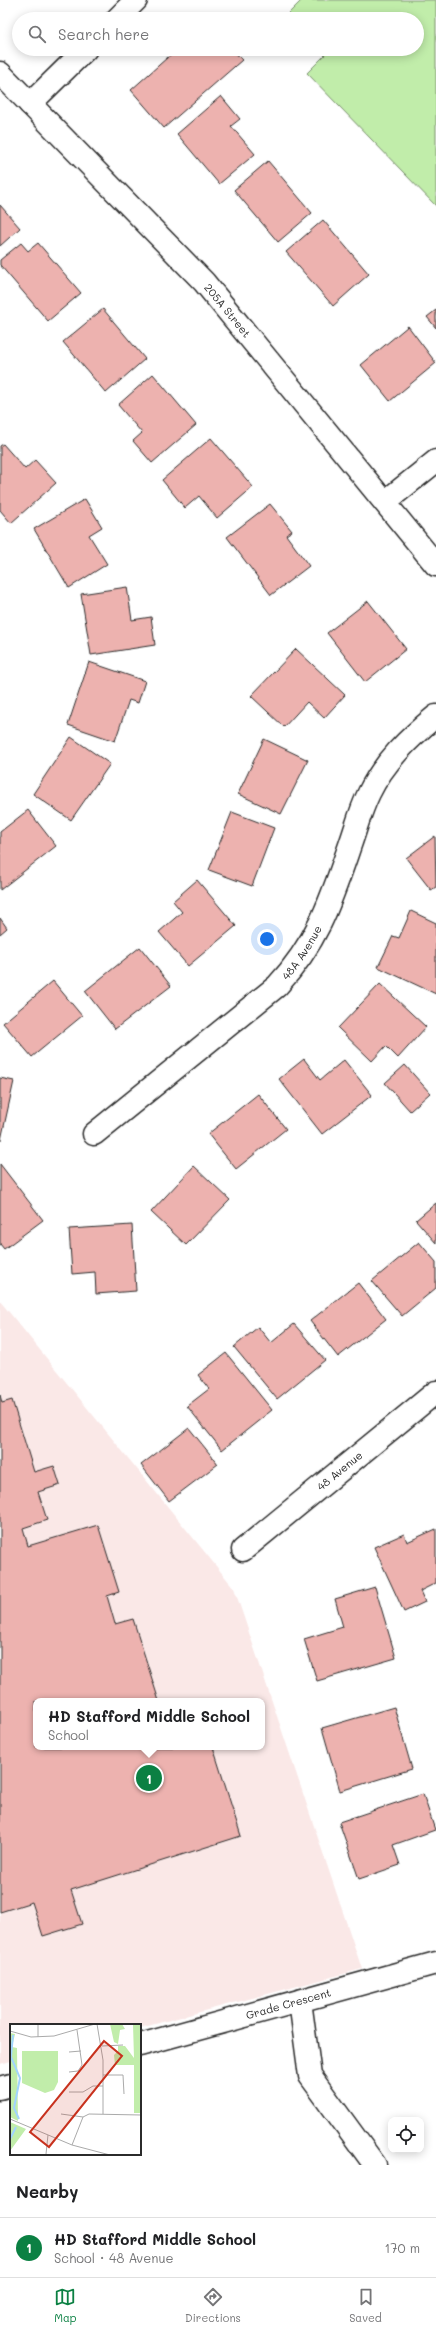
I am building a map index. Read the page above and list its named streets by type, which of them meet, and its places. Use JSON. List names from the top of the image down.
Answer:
{
  "streets": {
    "street": [
      "205A Street",
      "48A Avenue",
      "48 Avenue",
      "Grade Crescent"
    ]
  },
  "page": {
    "search": "Search here",
    "popup": ["HD Stafford Middle School", "School"],
    "pins": "1",
    "heading": "Nearby",
    "list": [
      {
        "mark": "1",
        "name": "HD Stafford Middle School",
        "note": "School · 48 Avenue",
        "value": "170 m"
      }
    ],
    "nav": ["Map", "Directions", "Saved"]
  }
}
